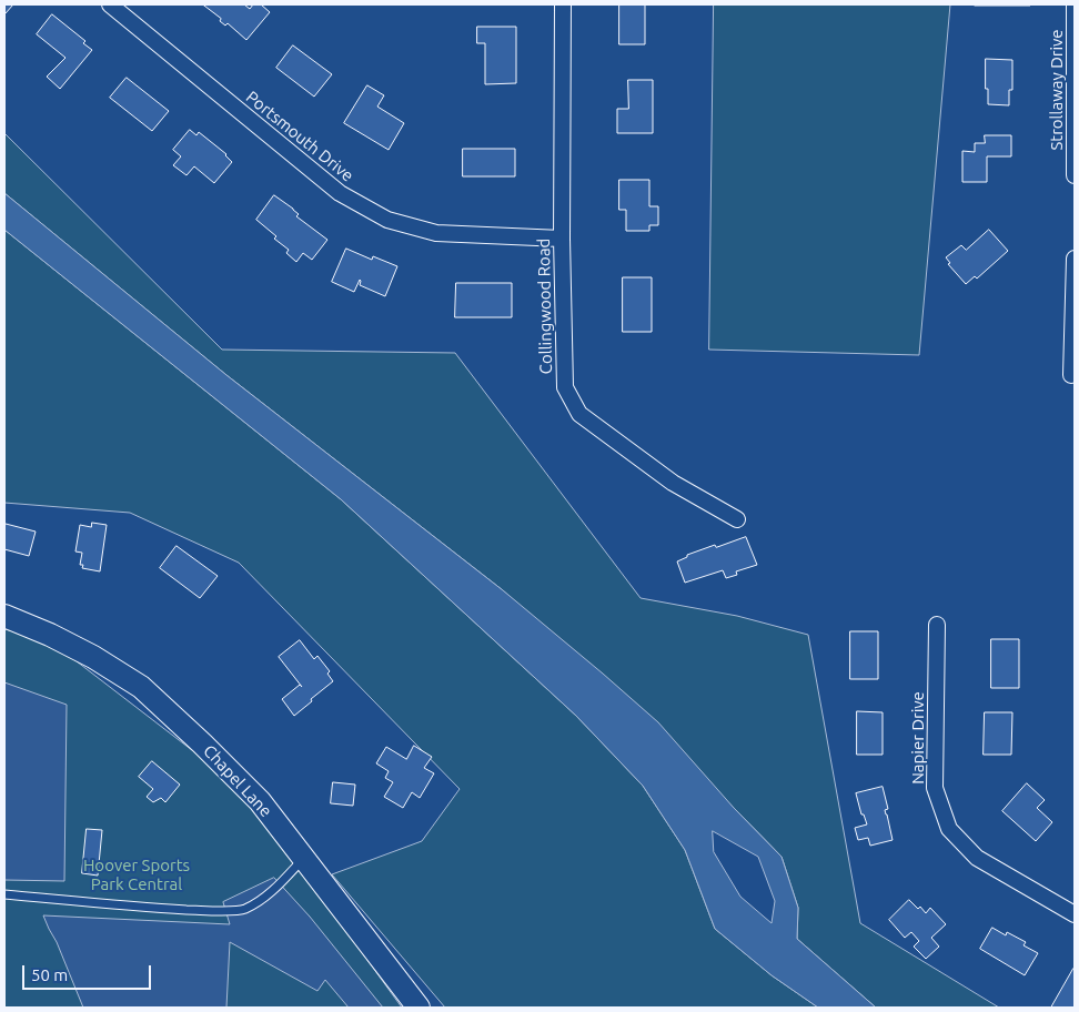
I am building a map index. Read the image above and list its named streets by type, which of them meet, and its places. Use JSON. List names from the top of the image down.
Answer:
{
  "streets": {
    "street": [
      "Strollaway Drive",
      "Portsmouth Drive",
      "Collingwood Road",
      "Napier Drive",
      "Chapel Lane"
    ]
  },
  "crossings": [
    ["Portsmouth Drive", "Collingwood Road"]
  ],
  "parks": ["Hoover Sports Park Central"],
  "scale_bar": "50 m"
}
